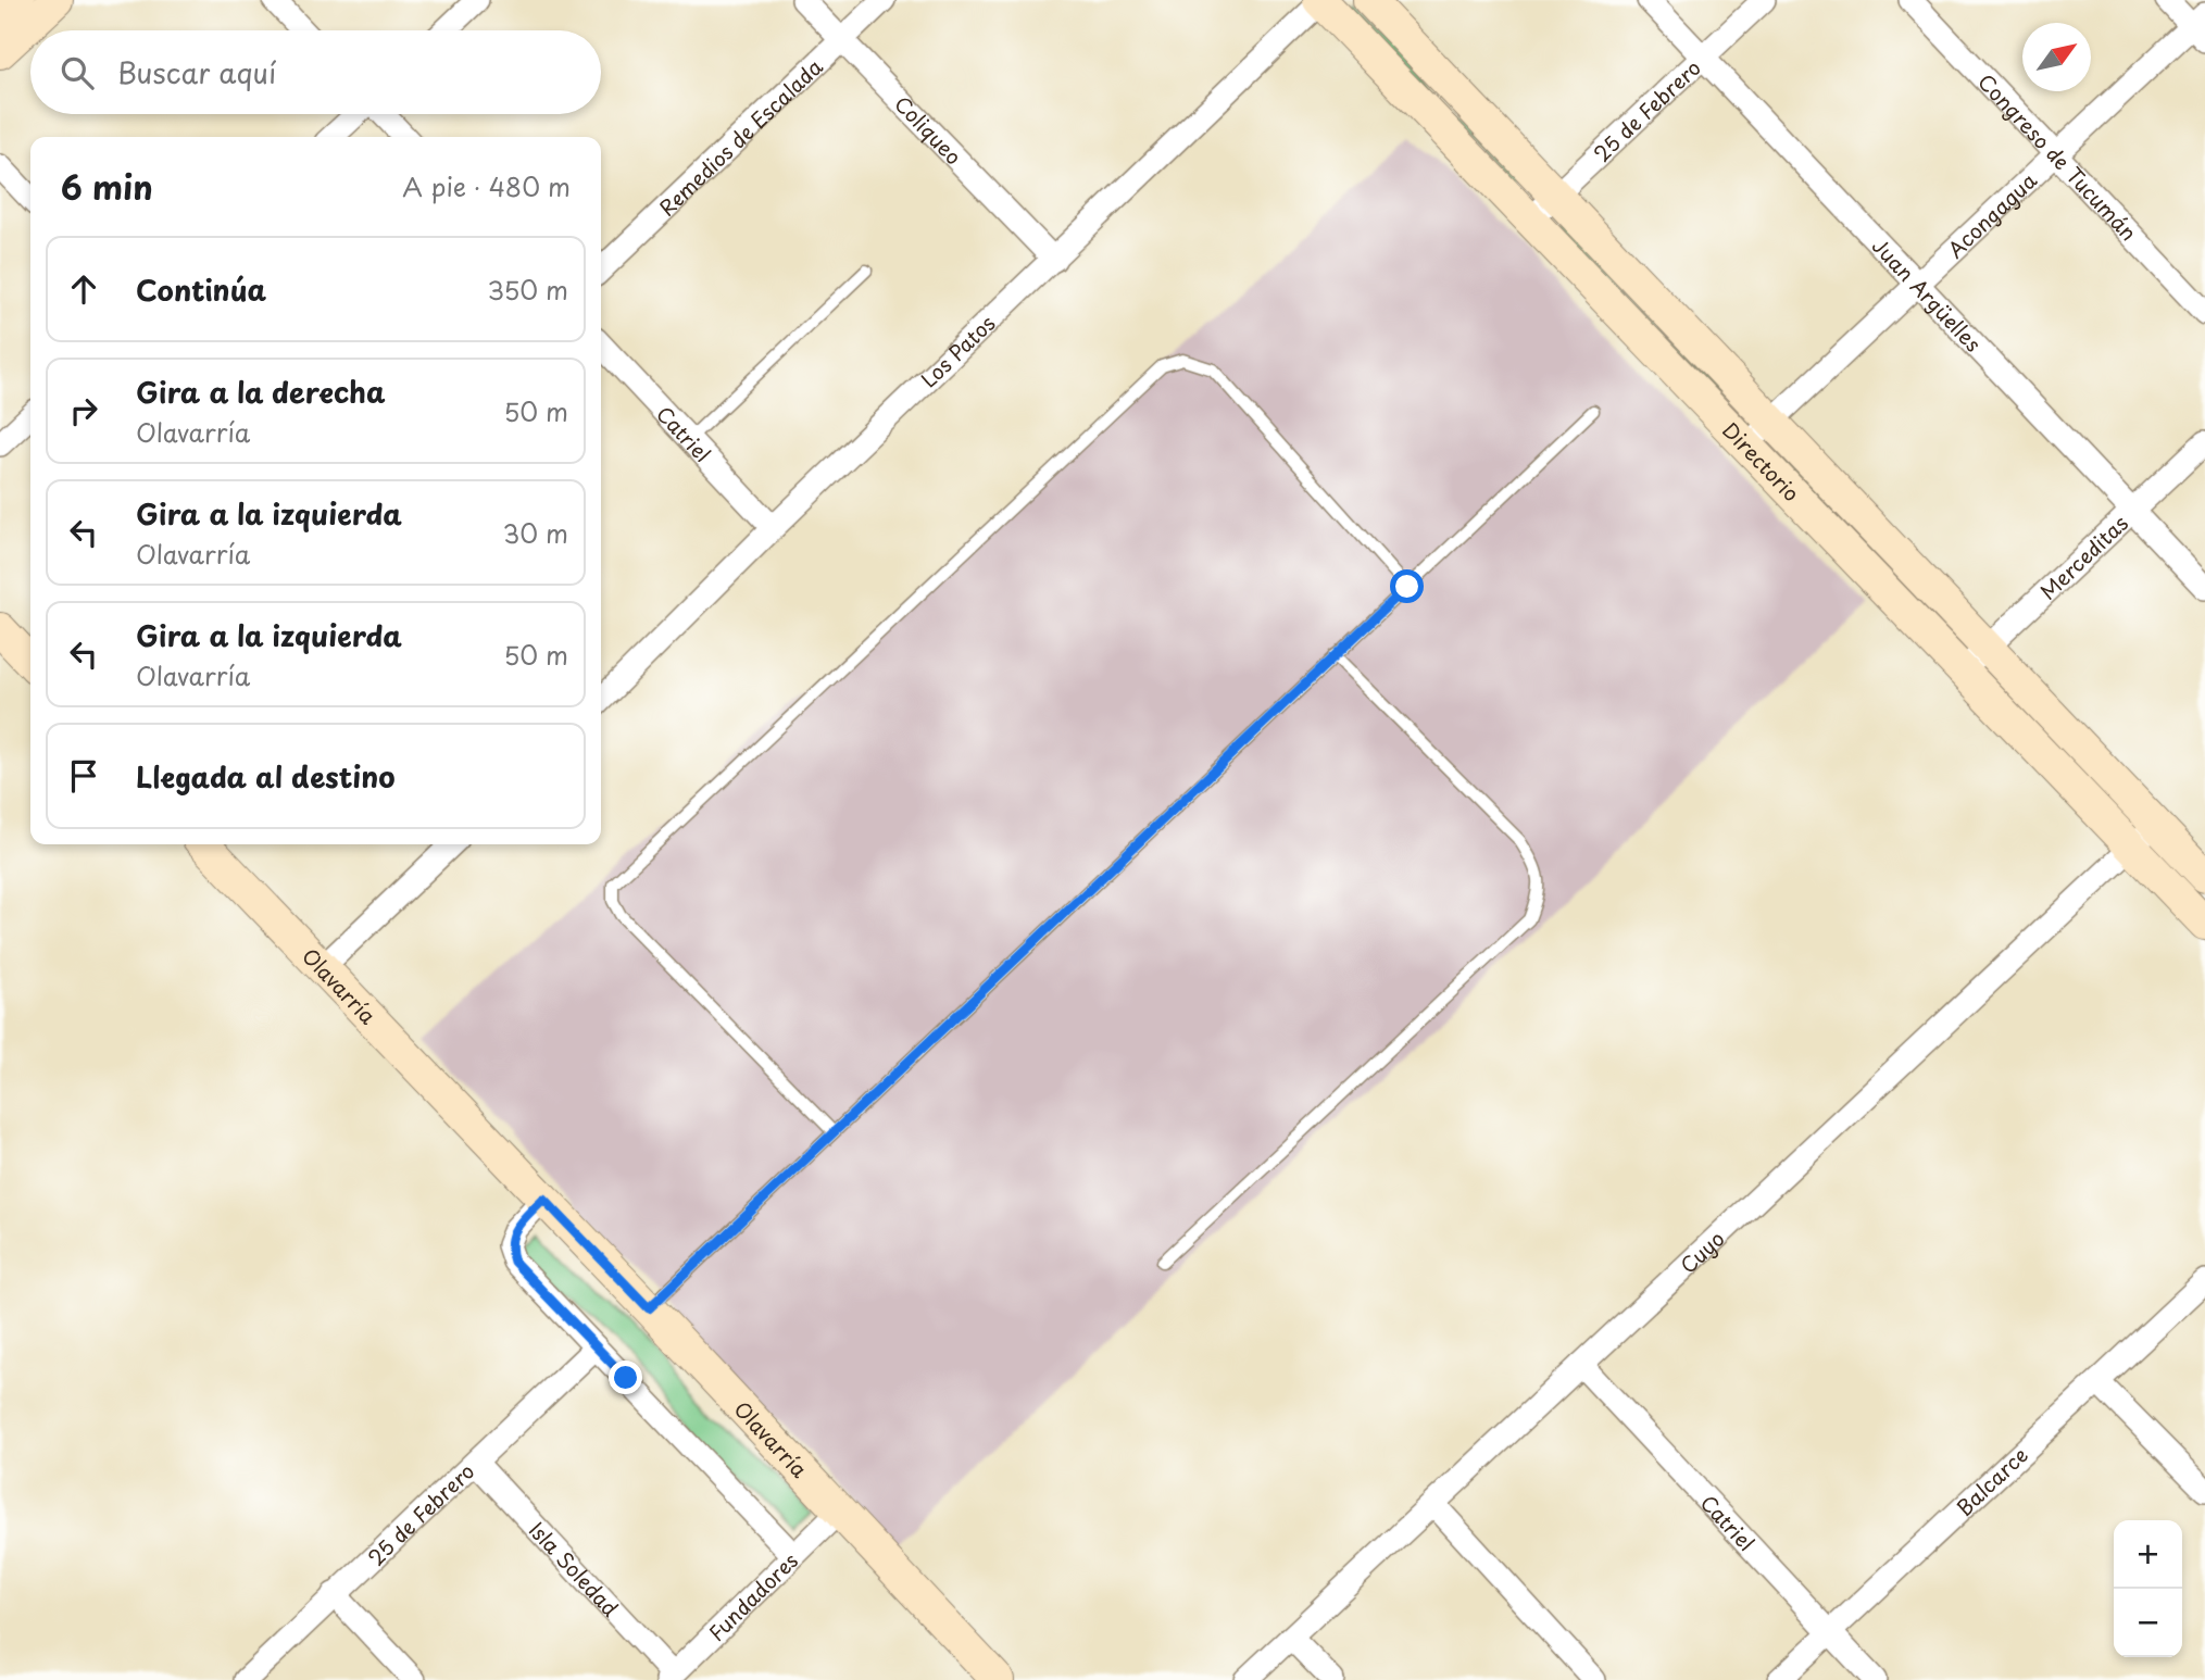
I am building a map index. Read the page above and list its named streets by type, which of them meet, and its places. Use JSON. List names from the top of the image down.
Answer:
{
  "streets": {
    "main road": ["Directorio", "Olavarría"],
    "street": [
      "25 de Febrero",
      "Coliqueo",
      "Remedios de Escalada",
      "Congreso de Tucumán",
      "Acongagua",
      "Juan Argüelles",
      "Los Patos",
      "Catriel",
      "Merceditas",
      "Cuyo",
      "Balcarce",
      "Isla Soledad",
      "Fundadores"
    ]
  },
  "crossings": [
    ["25 de Febrero", "Juan Argüelles"],
    ["25 de Febrero", "Directorio"],
    ["25 de Febrero", "Isla Soledad"],
    ["Coliqueo", "Remedios de Escalada"],
    ["Coliqueo", "Los Patos"],
    ["Congreso de Tucumán", "Acongagua"],
    ["Acongagua", "Juan Argüelles"],
    ["Acongagua", "Directorio"],
    ["Juan Argüelles", "Merceditas"],
    ["Los Patos", "Catriel"],
    ["Los Patos", "Directorio"],
    ["Catriel", "Cuyo"],
    ["Catriel", "Balcarce"],
    ["Directorio", "Merceditas"],
    ["Directorio", "Cuyo"],
    ["Olavarría", "Fundadores"],
    ["Isla Soledad", "Fundadores"]
  ],
  "north": "top right",
  "page": {
    "search": "Buscar aquí",
    "heading": ["6 min", "A pie · 480 m"],
    "list": [
      ["Continúa", "350 m"],
      ["Gira a la derecha", "Olavarría", "50 m"],
      ["Gira a la izquierda", "Olavarría", "30 m"],
      ["Gira a la izquierda", "Olavarría", "50 m"],
      "Llegada al destino"
    ],
    "map_buttons": ["+", "−"]
  }
}
